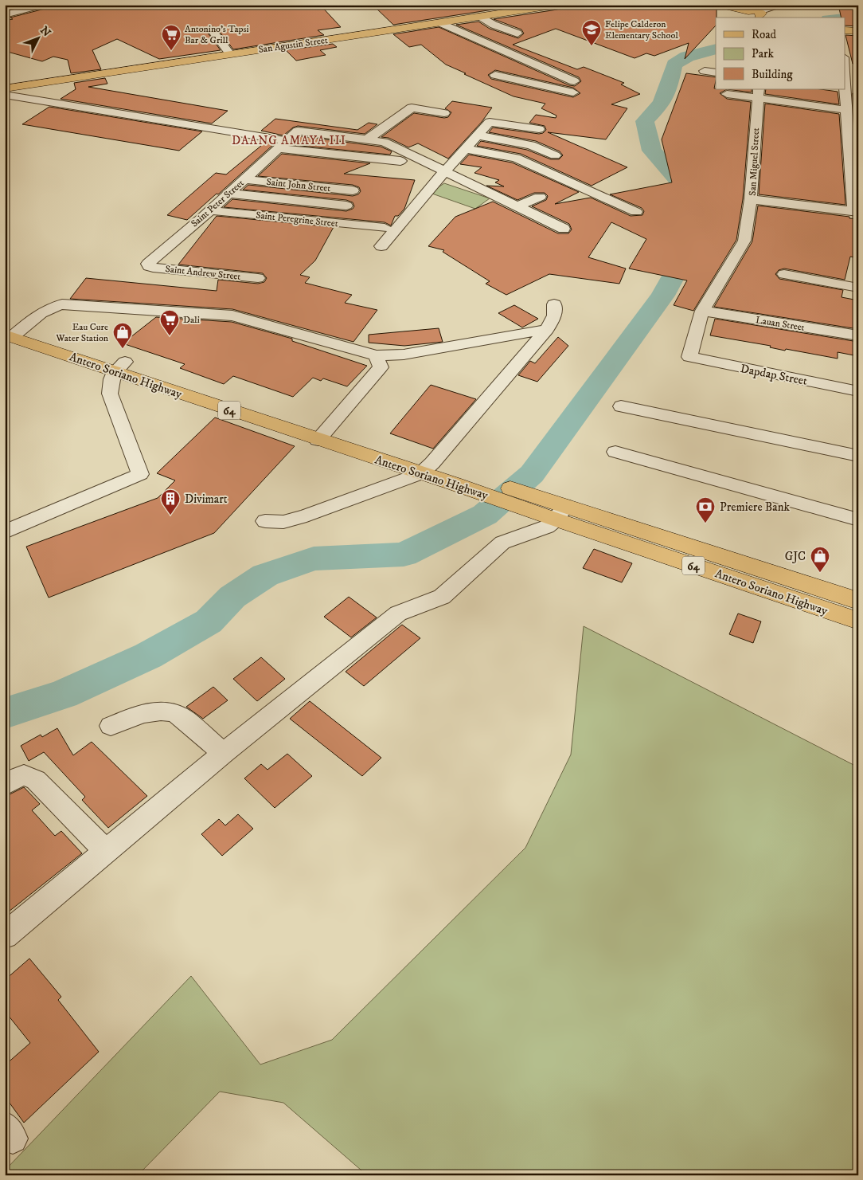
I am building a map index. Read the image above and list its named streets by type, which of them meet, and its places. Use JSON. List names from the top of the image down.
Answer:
{
  "streets": {
    "main road": ["San Agustin Street", "Antero Soriano Highway", "64"],
    "street": [
      "San Miguel Street",
      "Saint John Street",
      "Saint Peter Street",
      "Saint Peregrine Street",
      "Saint Andrew Street",
      "Lauan Street",
      "Dapdap Street"
    ]
  },
  "crossings": [
    ["Saint John Street", "Saint Peter Street"],
    ["Saint Peter Street", "Saint Peregrine Street"],
    ["Saint Peter Street", "Saint Andrew Street"],
    ["Lauan Street", "Dapdap Street"]
  ],
  "districts": ["DAANG AMAYA III"],
  "places": {
    "school or university": ["Felipe Calderon Elementary School"],
    "supermarket": ["Antonino's Tapsi Bar & Grill", "Dali"],
    "shop": ["Eau Cure Water Station", "GJC"],
    "building": ["Divimart"],
    "bank": ["Premiere Bank"]
  },
  "legend": ["Road", "Park", "Building"],
  "north": "top right"
}
